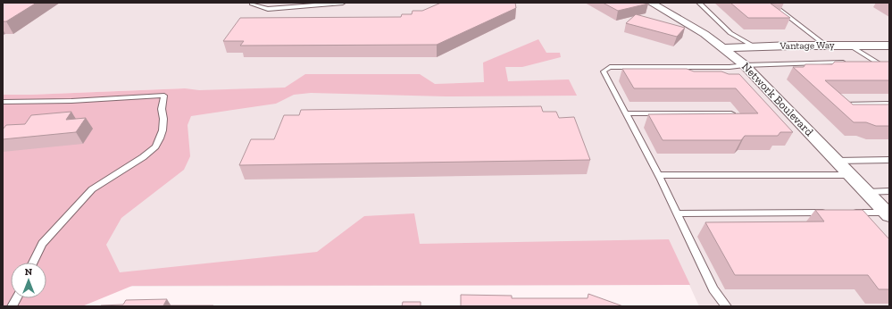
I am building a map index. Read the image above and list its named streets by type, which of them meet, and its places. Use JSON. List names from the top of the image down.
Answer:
{
  "streets": {
    "street": ["Vantage Way", "Network Boulevard"]
  },
  "crossings": [
    ["Vantage Way", "Network Boulevard"]
  ],
  "north": "top"
}
